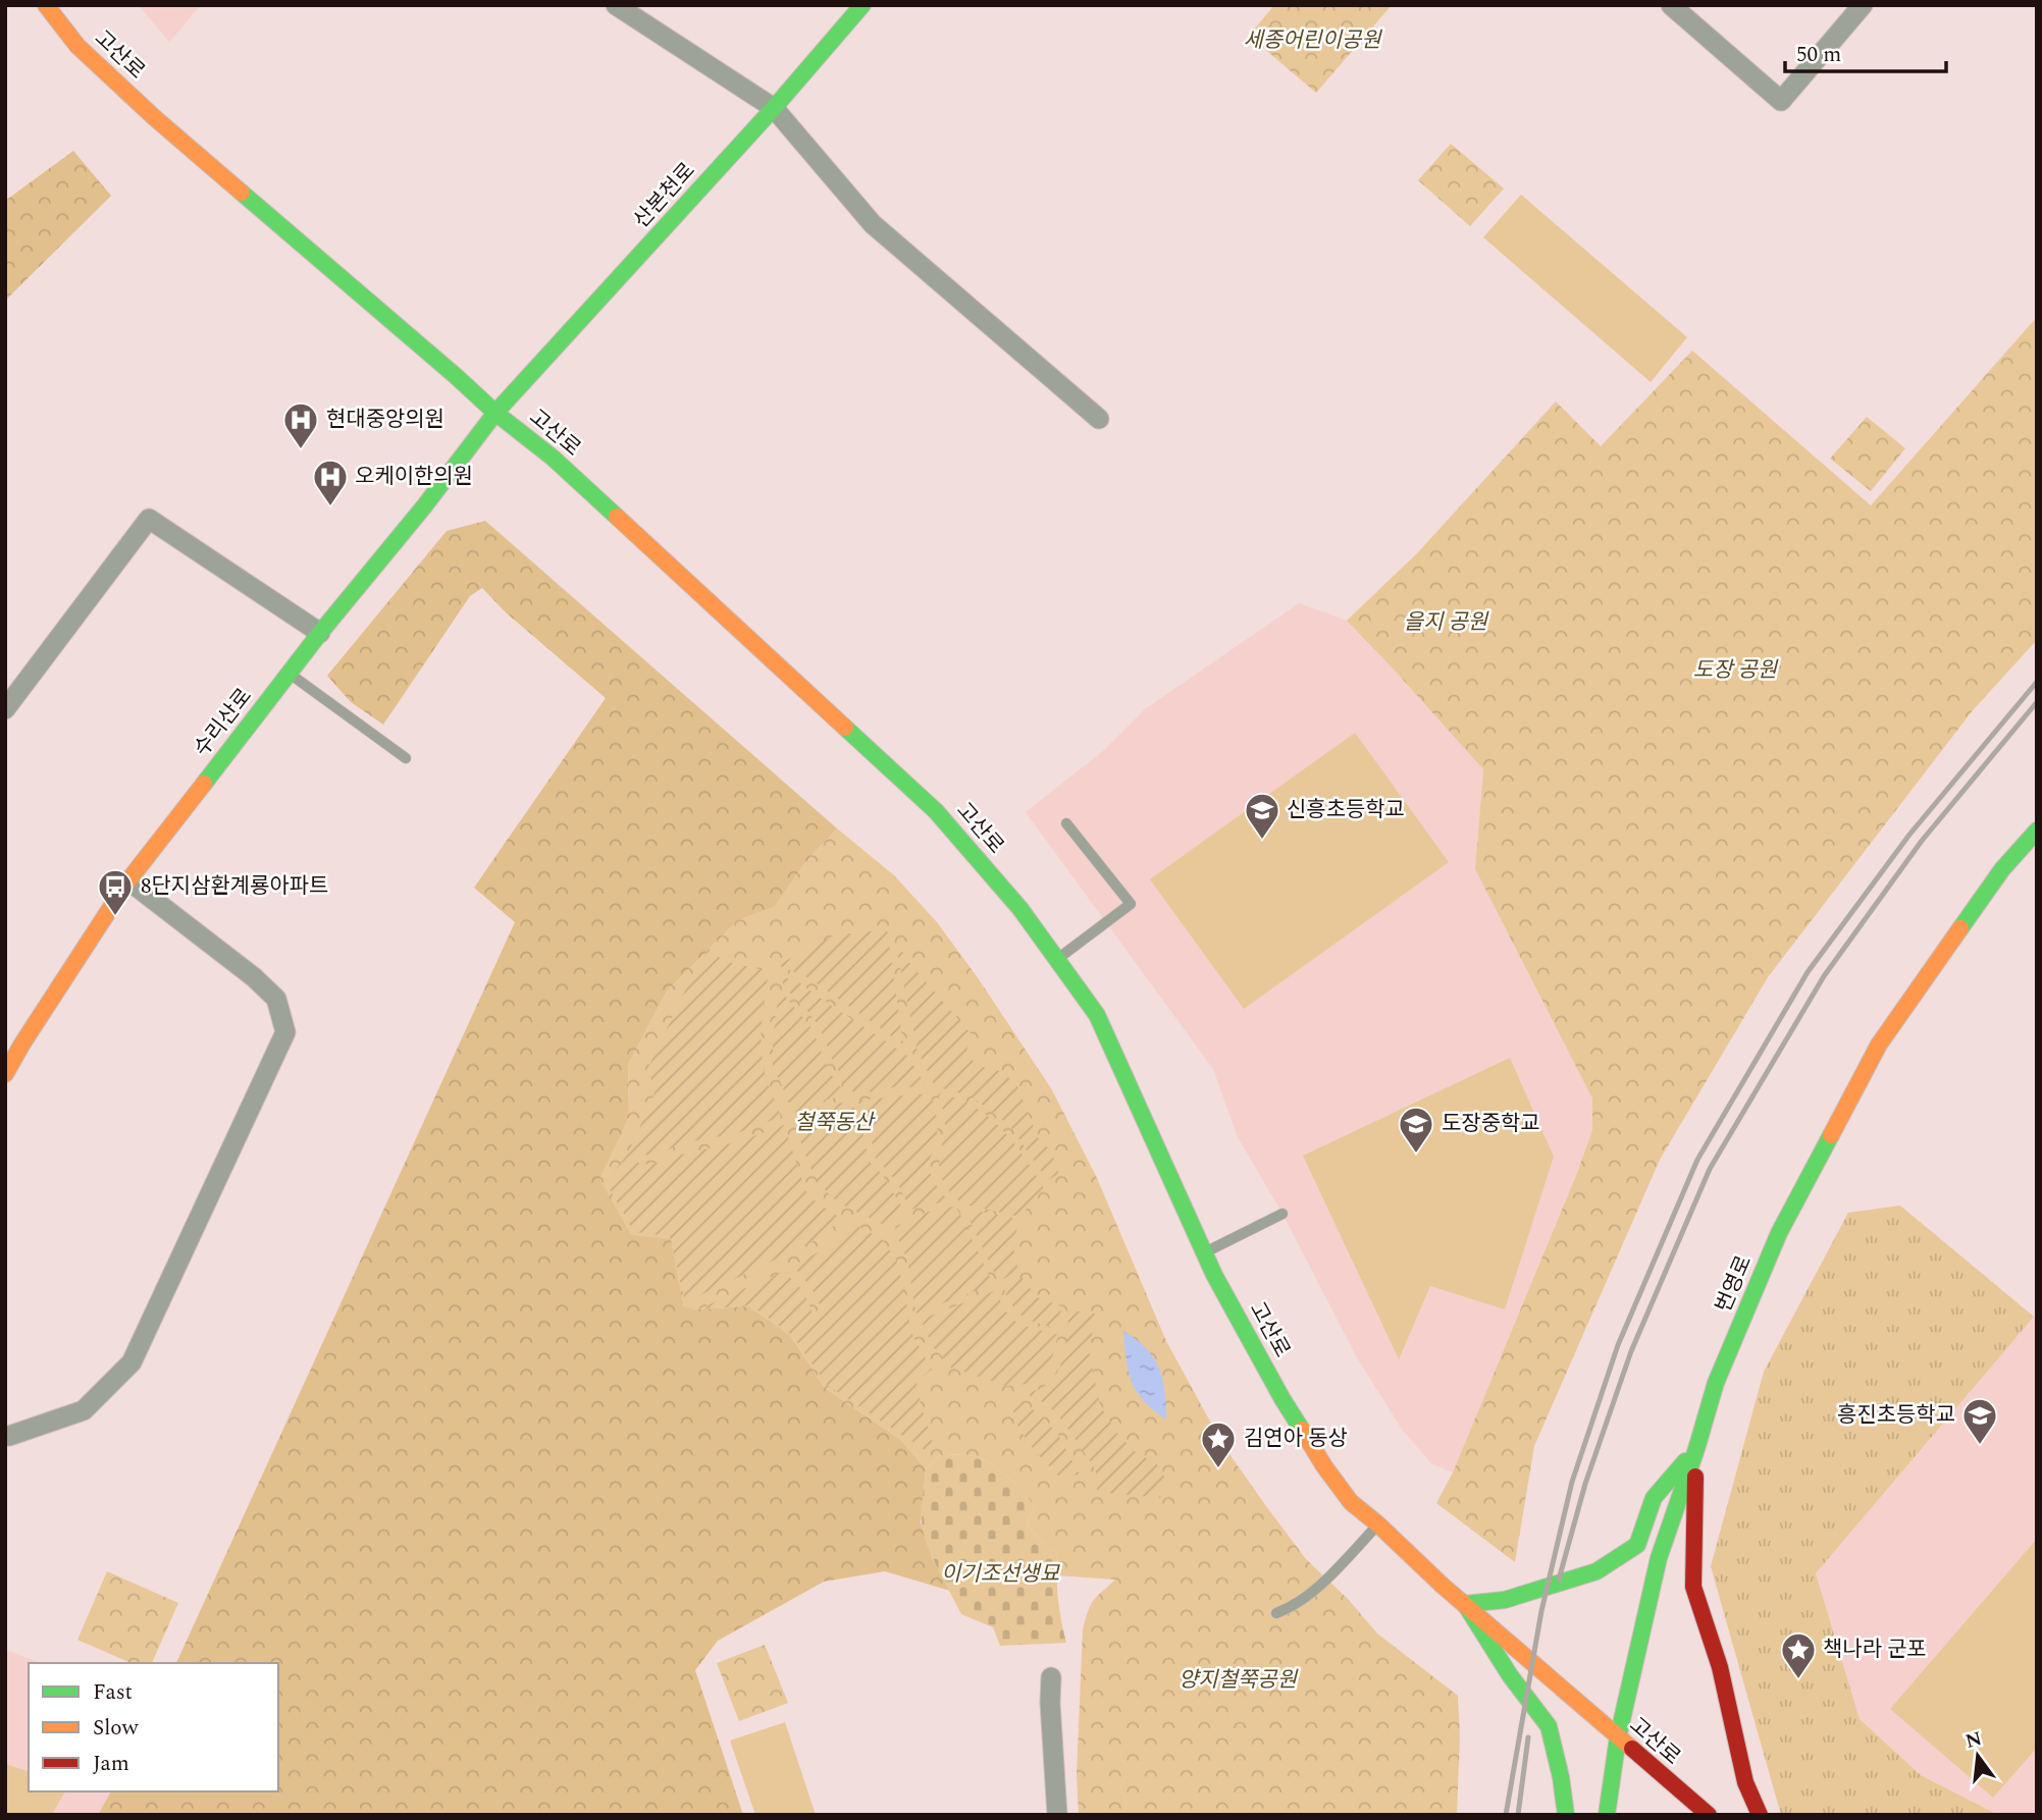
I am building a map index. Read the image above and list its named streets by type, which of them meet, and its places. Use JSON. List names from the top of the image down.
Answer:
{
  "streets": {
    "street": [
      "고산로",
      "산본천로",
      "수리산로",
      "번영로"
    ]
  },
  "crossings": [
    ["고산로", "산본천로"],
    ["고산로", "수리산로"],
    ["고산로", "번영로"],
    ["산본천로", "수리산로"]
  ],
  "parks": [
    "세종어린이공원",
    "을지 공원",
    "도장 공원",
    "철쭉동산",
    "이기조선생묘",
    "양지철쭉공원"
  ],
  "places": {
    "hospital": ["현대중앙의원", "오케이한의원"],
    "school or university": ["신흥초등학교", "도장중학교", "흥진초등학교"],
    "bus stop": ["8단지삼환계룡아파트"],
    "place": ["김연아 동상", "책나라 군포"]
  },
  "legend": ["Fast", "Slow", "Jam"],
  "scale_bar": "50 m",
  "north": "top"
}
